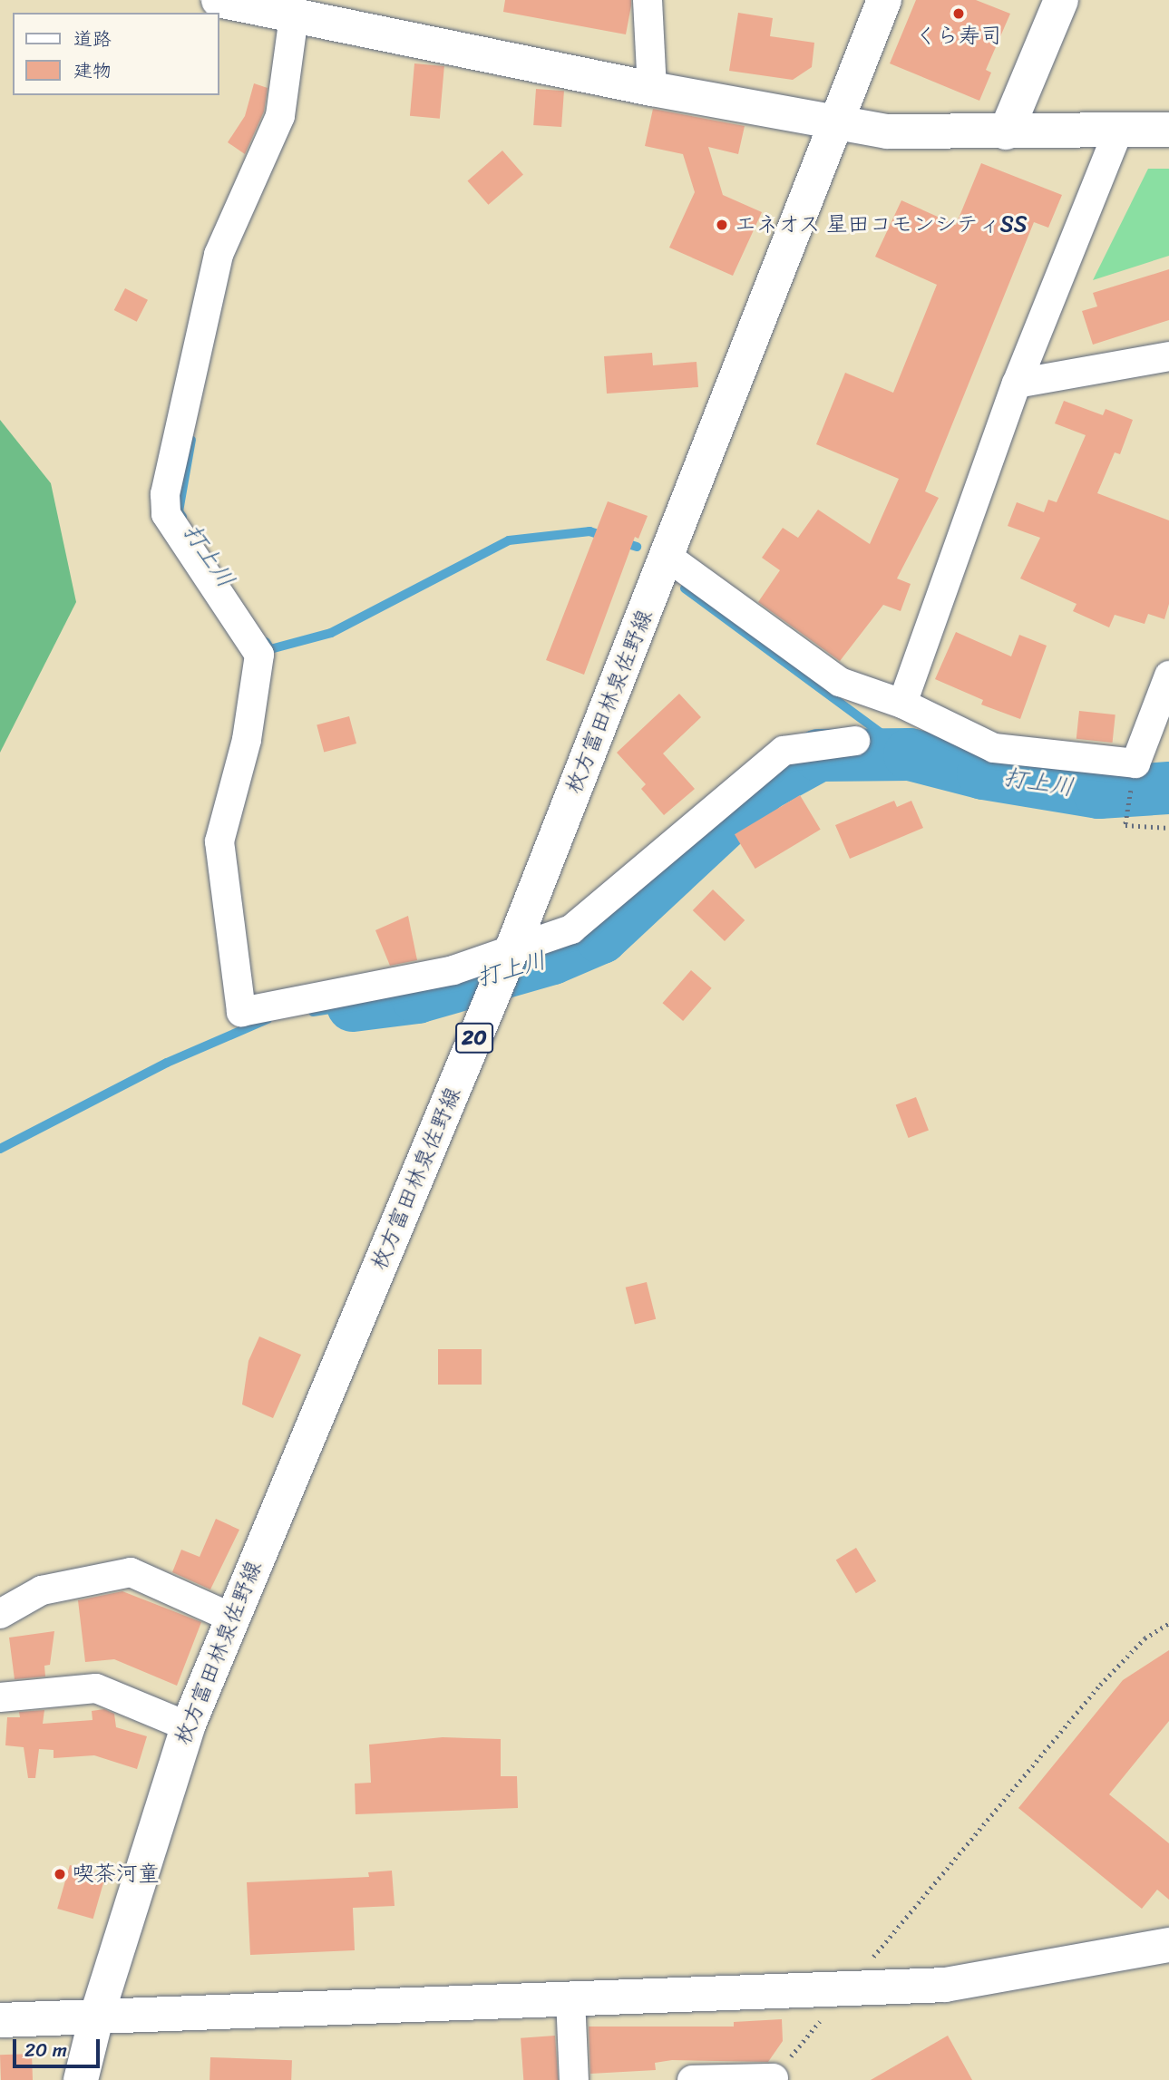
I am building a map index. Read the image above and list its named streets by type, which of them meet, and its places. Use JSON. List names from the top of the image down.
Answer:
{
  "streets": {
    "street": ["枚方富田林泉佐野線", "20"]
  },
  "water": ["打上川"],
  "places": ["くら寿司", "エネオス 星田コモンシティSS", "喫茶河童"],
  "legend": ["道路", "建物"],
  "scale_bar": "20 m"
}
